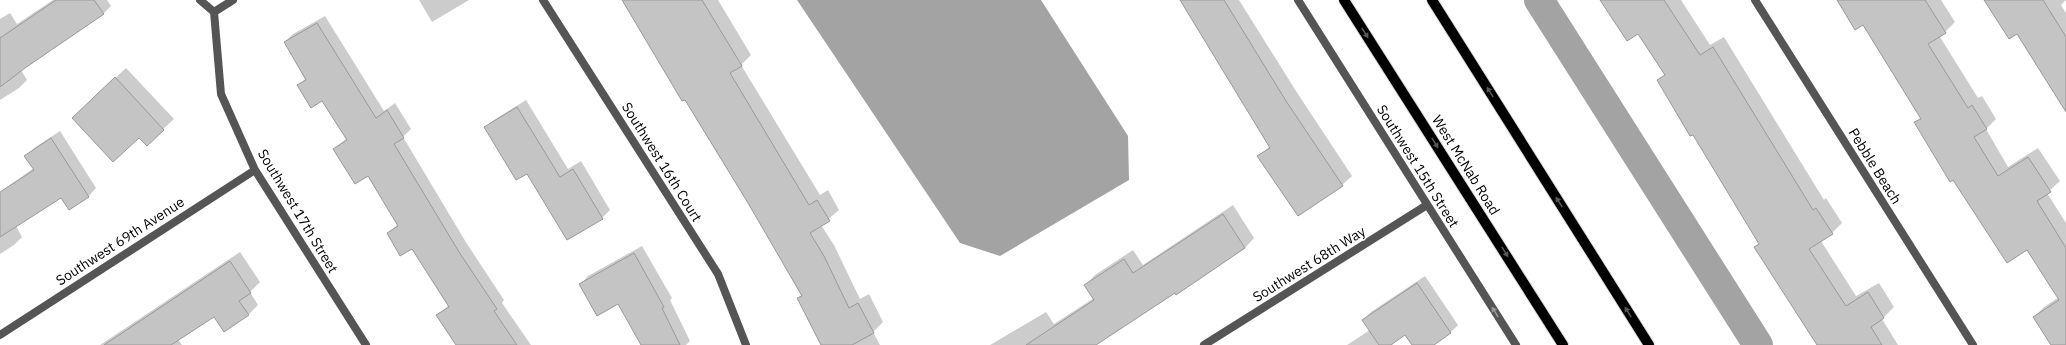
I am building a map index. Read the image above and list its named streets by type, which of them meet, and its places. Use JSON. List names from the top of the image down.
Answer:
{
  "streets": {
    "main road": ["West McNab Road"],
    "street": [
      "Southwest 16th Court",
      "Southwest 15th Street",
      "Pebble Beach",
      "Southwest 17th Street",
      "Southwest 69th Avenue",
      "Southwest 68th Way"
    ]
  },
  "crossings": [
    ["Southwest 15th Street", "Southwest 68th Way"],
    ["Southwest 17th Street", "Southwest 69th Avenue"]
  ],
  "one_way": ["Southwest 15th Street"]
}
